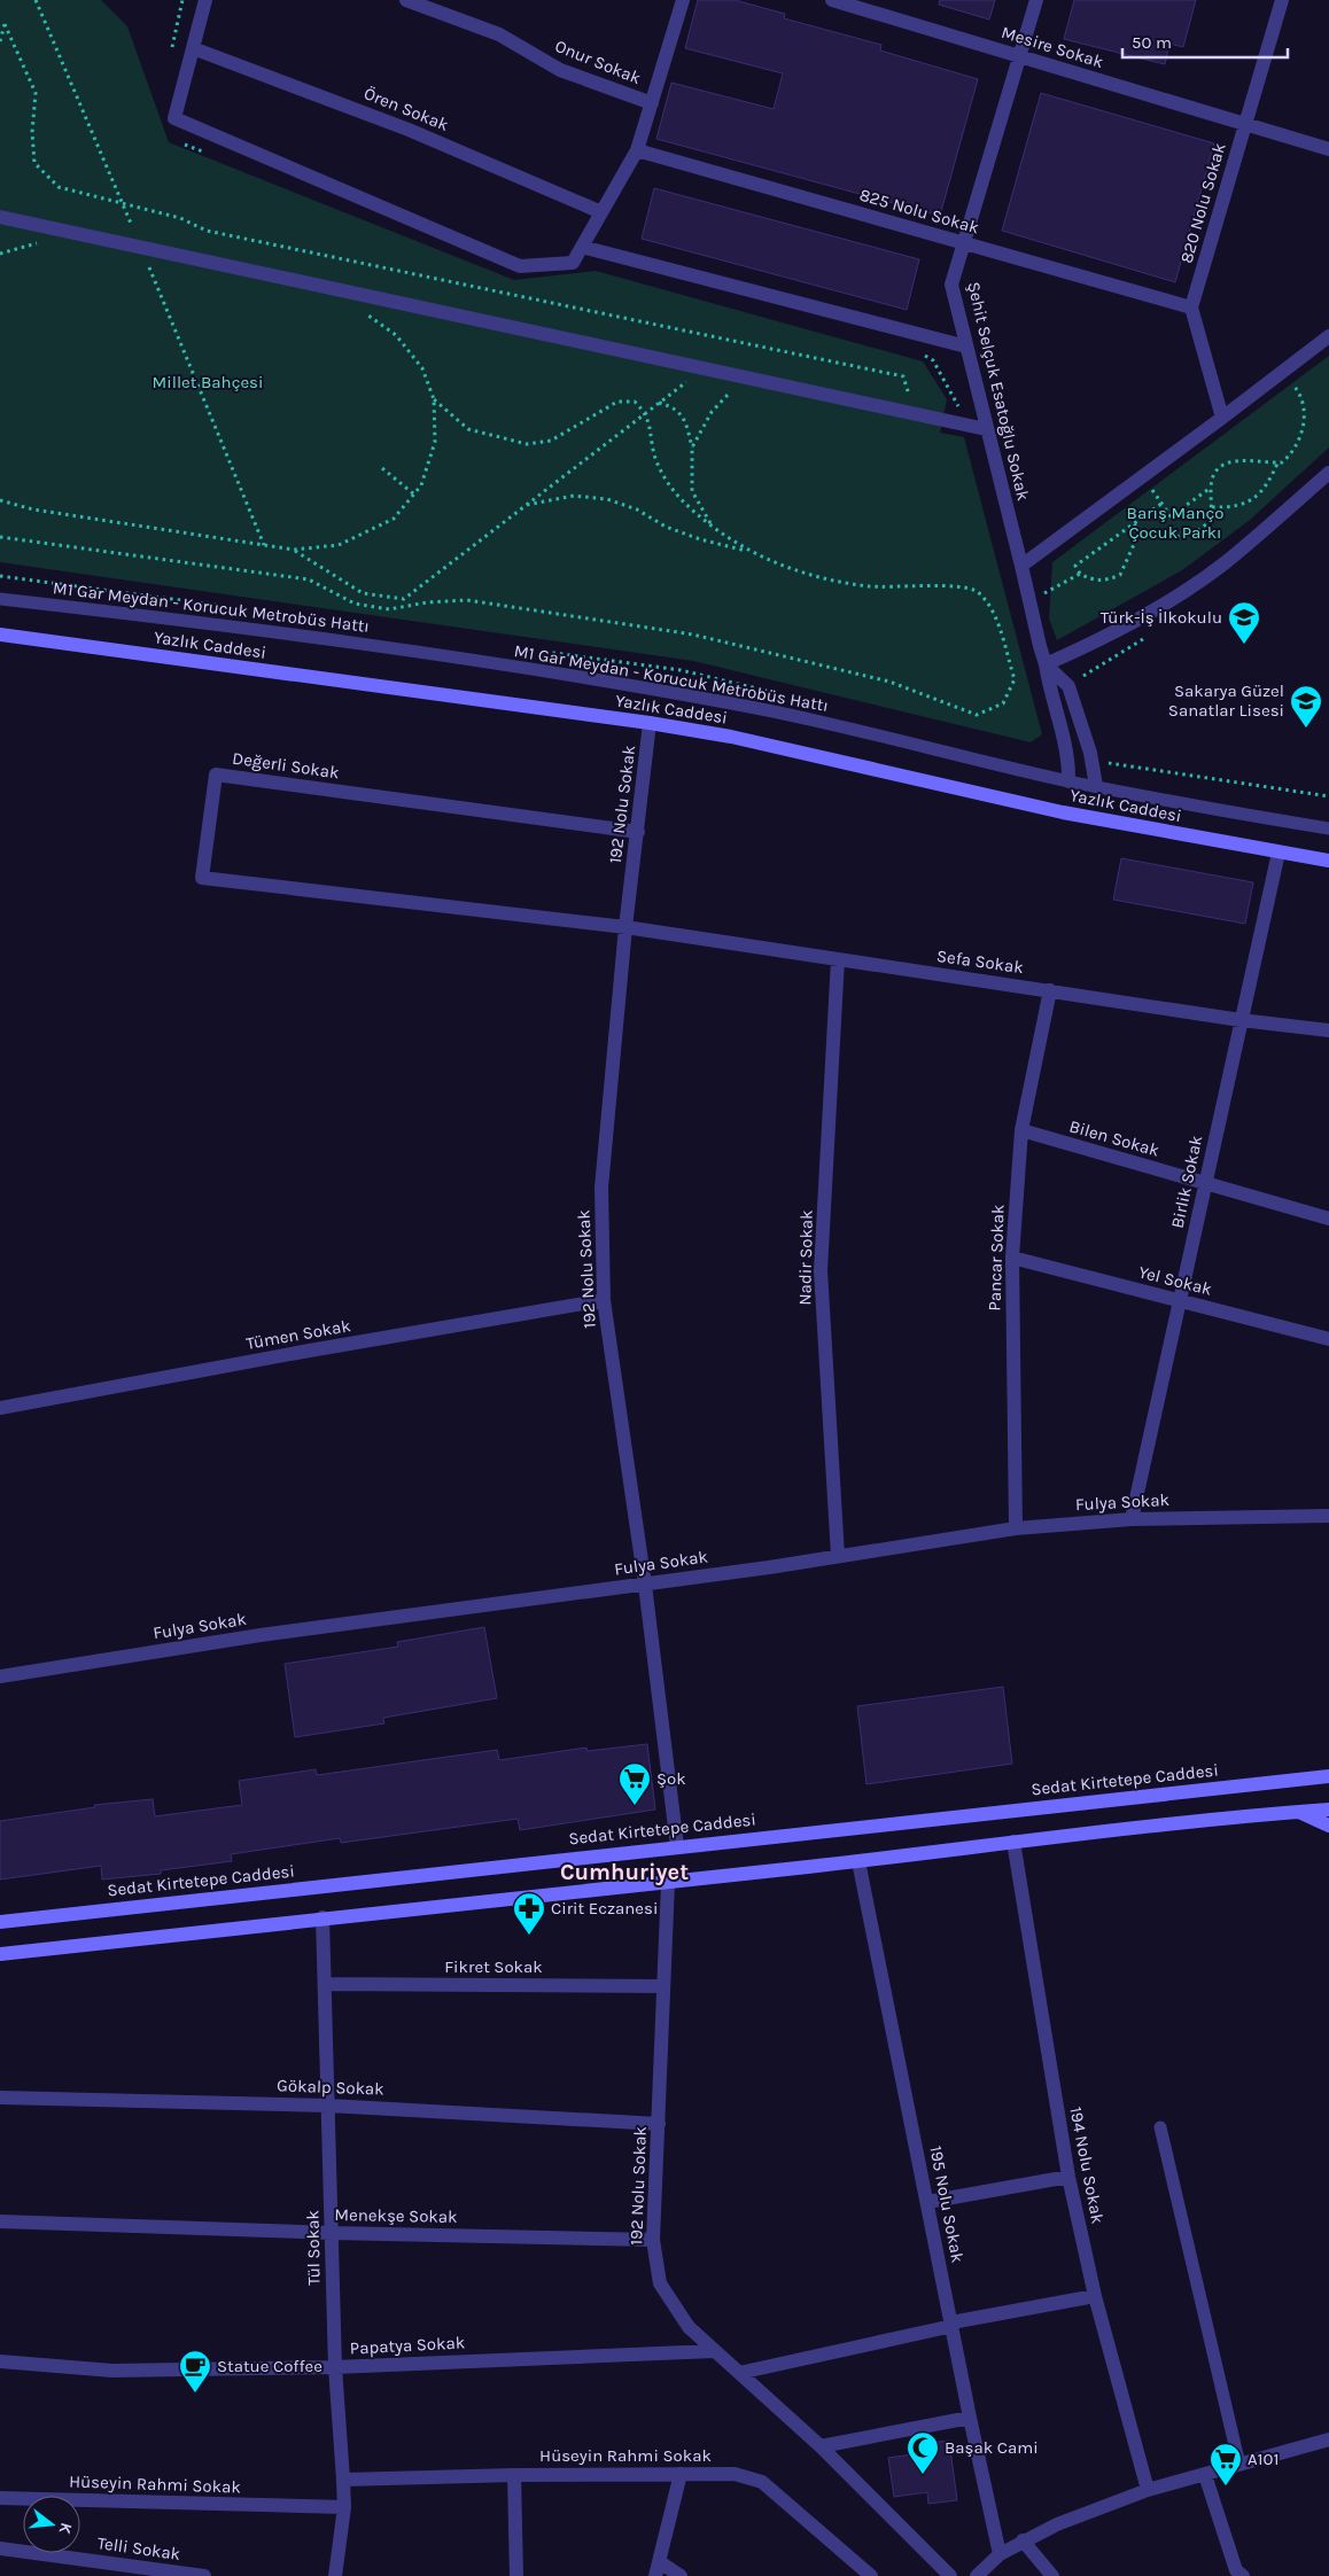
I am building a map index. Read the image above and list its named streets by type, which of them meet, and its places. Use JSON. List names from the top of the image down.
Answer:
{
  "streets": {
    "main road": ["Yazlık Caddesi", "Sedat Kirtetepe Caddesi"],
    "street": [
      "Mesire Sokak",
      "Onur Sokak",
      "Ören Sokak",
      "820 Nolu Sokak",
      "825 Nolu Sokak",
      "Şehit Selçuk Esatoğlu Sokak",
      "Değerli Sokak",
      "192 Nolu Sokak",
      "Sefa Sokak",
      "Bilen Sokak",
      "Birlik Sokak",
      "Nadir Sokak",
      "Pancar Sokak",
      "Yel Sokak",
      "Tümen Sokak",
      "Fulya Sokak",
      "Fikret Sokak",
      "Gökalp Sokak",
      "194 Nolu Sokak",
      "195 Nolu Sokak",
      "Menekşe Sokak",
      "Tül Sokak",
      "Papatya Sokak",
      "Hüseyin Rahmi Sokak",
      "Telli Sokak"
    ],
    "lane": ["M1 Gar Meydan - Korucuk Metrobüs Hattı"]
  },
  "crossings": [
    ["Mesire Sokak", "820 Nolu Sokak"],
    ["Mesire Sokak", "Şehit Selçuk Esatoğlu Sokak"],
    ["820 Nolu Sokak", "825 Nolu Sokak"],
    ["825 Nolu Sokak", "Şehit Selçuk Esatoğlu Sokak"],
    ["Şehit Selçuk Esatoğlu Sokak", "M1 Gar Meydan - Korucuk Metrobüs Hattı"],
    ["Yazlık Caddesi", "192 Nolu Sokak"],
    ["Yazlık Caddesi", "Birlik Sokak"],
    ["Değerli Sokak", "192 Nolu Sokak"],
    ["Değerli Sokak", "Sefa Sokak"],
    ["192 Nolu Sokak", "Sefa Sokak"],
    ["192 Nolu Sokak", "Tümen Sokak"],
    ["192 Nolu Sokak", "Fulya Sokak"],
    ["192 Nolu Sokak", "Sedat Kirtetepe Caddesi"],
    ["192 Nolu Sokak", "Fikret Sokak"],
    ["192 Nolu Sokak", "Gökalp Sokak"],
    ["192 Nolu Sokak", "Menekşe Sokak"],
    ["192 Nolu Sokak", "Papatya Sokak"],
    ["Sefa Sokak", "Birlik Sokak"],
    ["Sefa Sokak", "Nadir Sokak"],
    ["Sefa Sokak", "Pancar Sokak"],
    ["Bilen Sokak", "Birlik Sokak"],
    ["Bilen Sokak", "Pancar Sokak"],
    ["Birlik Sokak", "Yel Sokak"],
    ["Birlik Sokak", "Fulya Sokak"],
    ["Nadir Sokak", "Fulya Sokak"],
    ["Pancar Sokak", "Yel Sokak"],
    ["Pancar Sokak", "Fulya Sokak"],
    ["Fikret Sokak", "Tül Sokak"],
    ["Gökalp Sokak", "Tül Sokak"],
    ["Menekşe Sokak", "Tül Sokak"],
    ["Tül Sokak", "Papatya Sokak"],
    ["Tül Sokak", "Hüseyin Rahmi Sokak"]
  ],
  "districts": ["Cumhuriyet"],
  "parks": ["Millet Bahçesi", "Barış Manço Çocuk Parkı"],
  "places": {
    "school or university": ["Türk-İş İlkokulu", "Sakarya Güzel Sanatlar Lisesi"],
    "supermarket": ["Şok", "A101"],
    "pharmacy": ["Cirit Eczanesi"],
    "cafe": ["Statue Coffee"],
    "mosque": ["Başak Cami"]
  },
  "scale_bar": "50 m",
  "north": "right"
}
